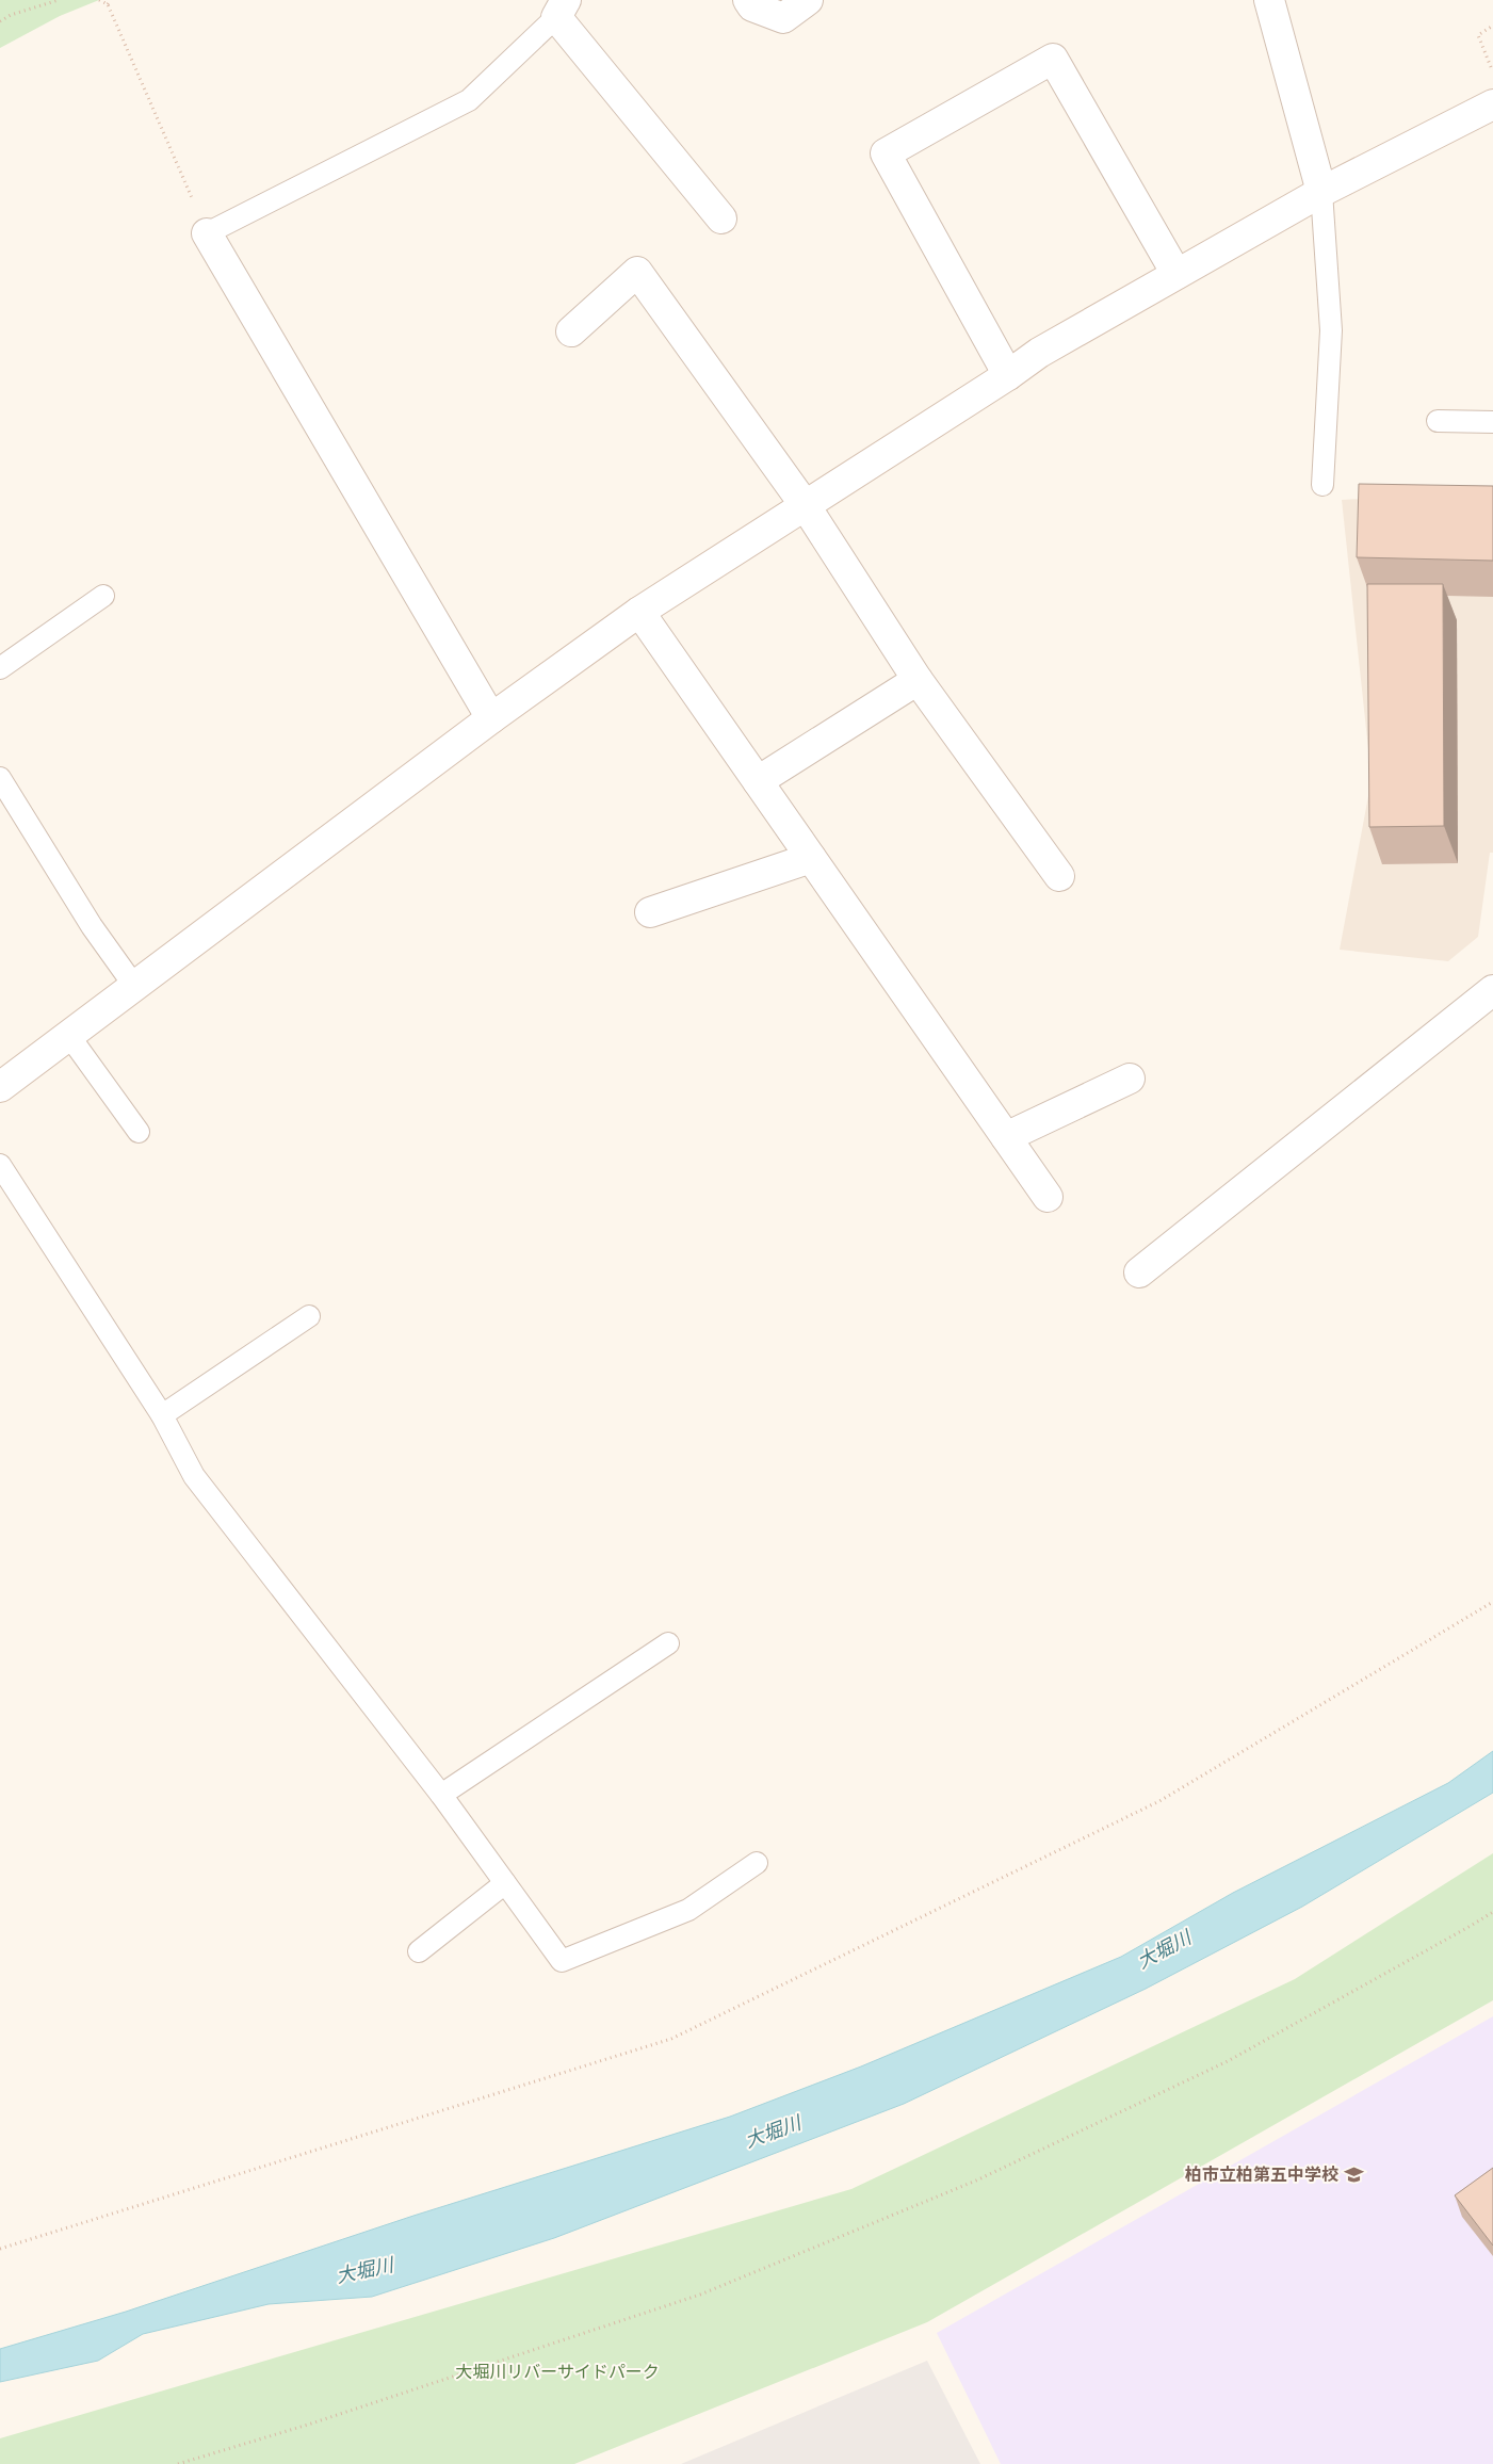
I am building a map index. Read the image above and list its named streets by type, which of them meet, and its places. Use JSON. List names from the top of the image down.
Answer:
{
  "water": ["大堀川"],
  "parks": ["大堀川リバーサイドパーク"],
  "places": {
    "school or university": ["柏市立柏第五中学校"]
  }
}
